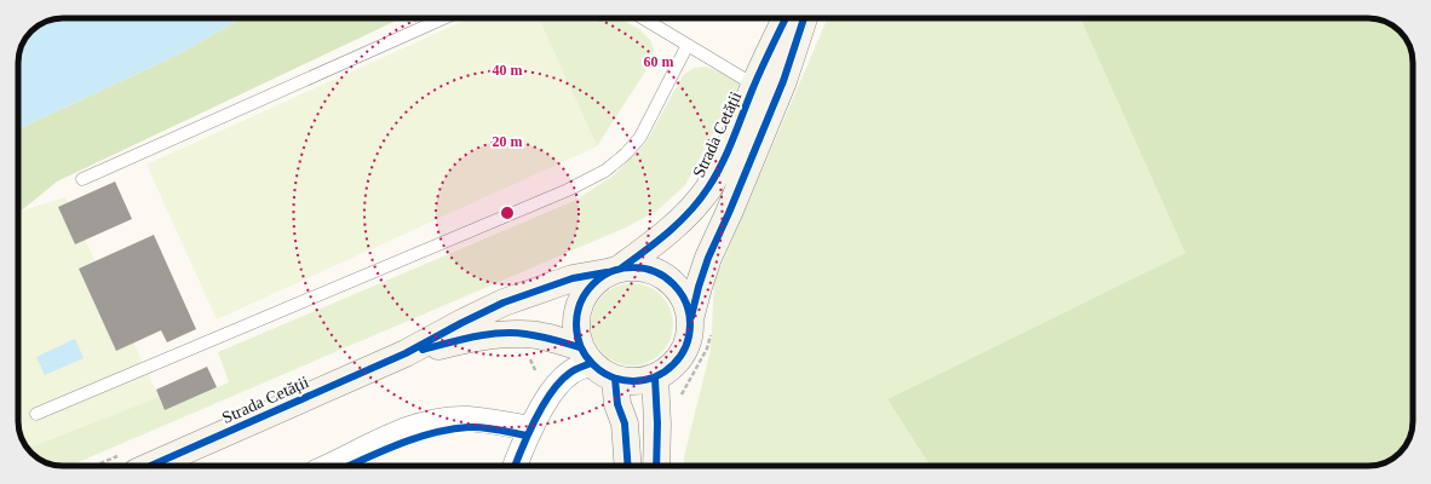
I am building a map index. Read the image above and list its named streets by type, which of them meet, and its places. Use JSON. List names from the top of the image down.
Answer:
{
  "streets": {
    "main road": ["Strada Cetății"]
  },
  "rings": ["60 m", "40 m", "20 m"]
}
